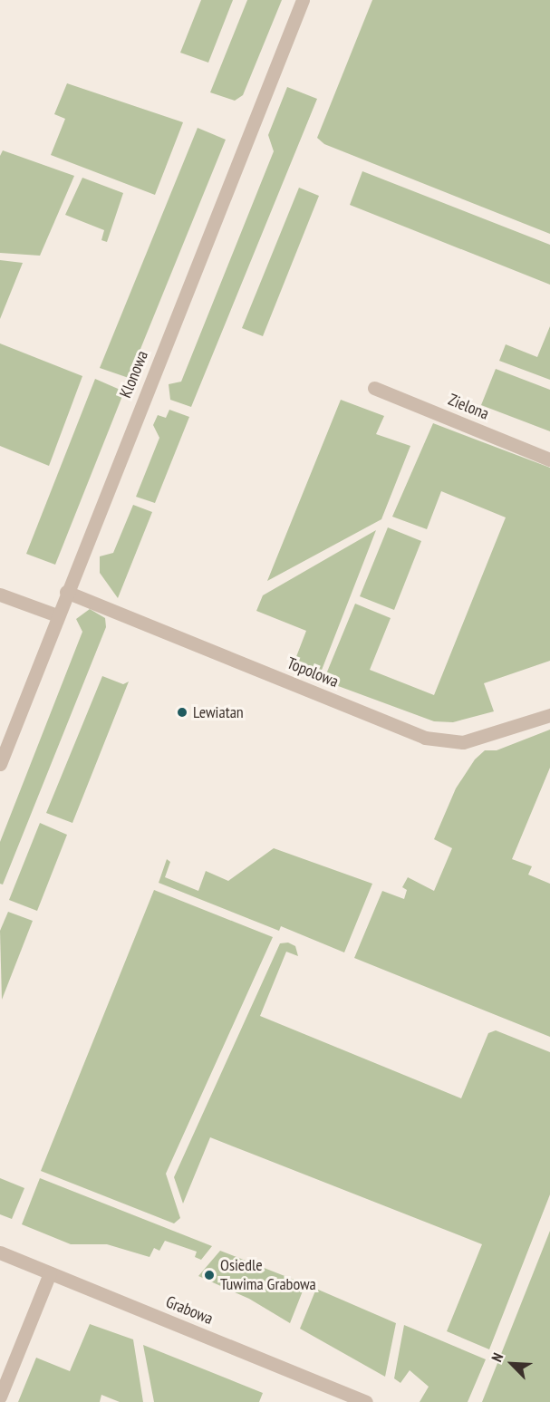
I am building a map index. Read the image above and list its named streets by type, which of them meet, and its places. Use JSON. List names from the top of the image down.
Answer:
{
  "streets": {
    "street": [
      "Klonowa",
      "Zielona",
      "Topolowa",
      "Grabowa"
    ]
  },
  "crossings": [
    ["Klonowa", "Topolowa"]
  ],
  "places": ["Lewiatan", "Osiedle Tuwima Grabowa"],
  "north": "top left"
}
